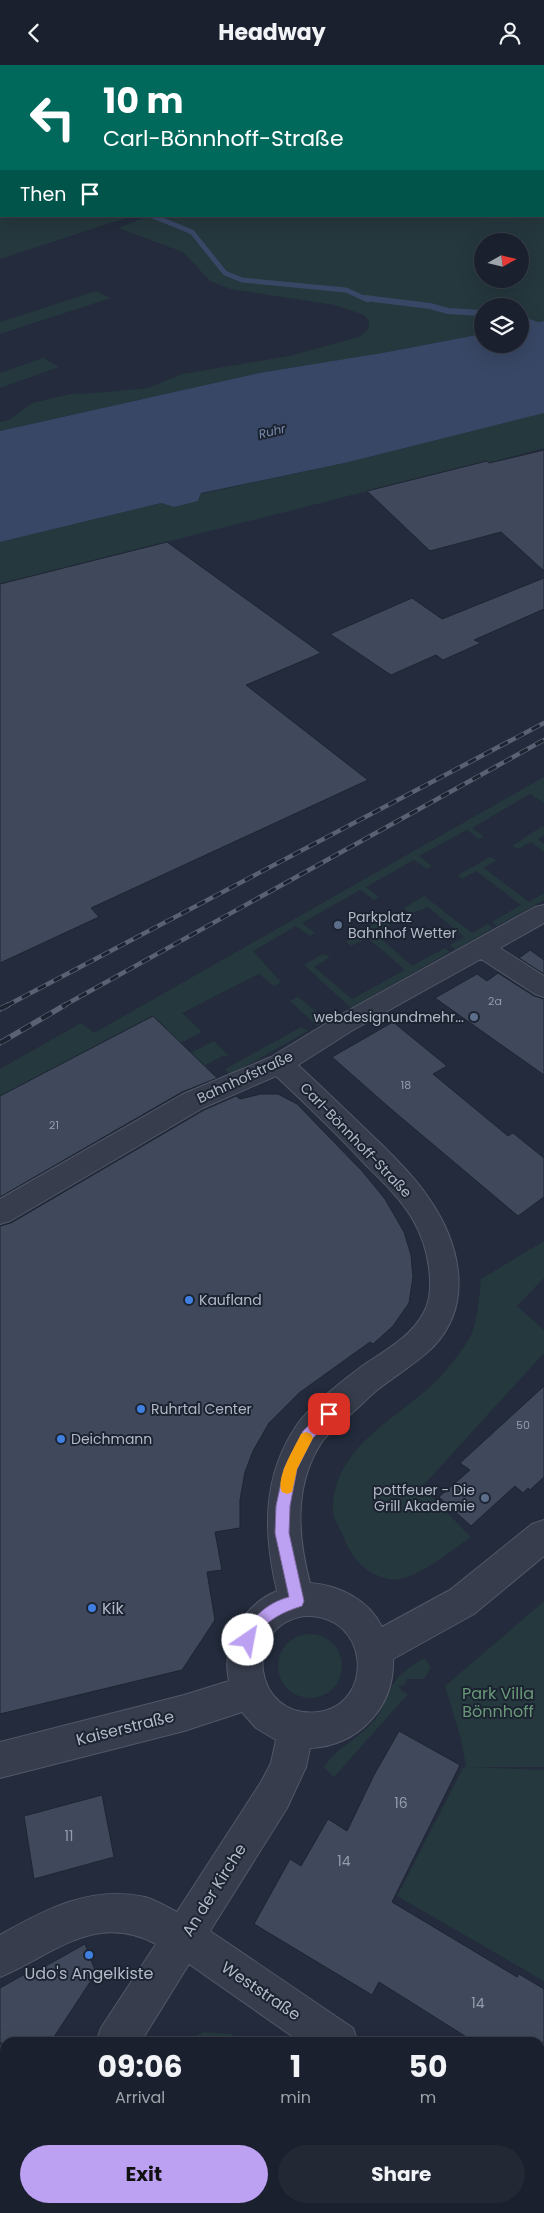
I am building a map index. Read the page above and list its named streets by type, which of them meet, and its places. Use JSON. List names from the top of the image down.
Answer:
{
  "streets": {
    "street": [
      "Bahnhofstraße",
      "Carl-Bönnhoff-Straße",
      "Kaiserstraße",
      "An der Kirche",
      "Weststraße"
    ]
  },
  "crossings": [
    ["Bahnhofstraße", "Carl-Bönnhoff-Straße"],
    ["Carl-Bönnhoff-Straße", "Kaiserstraße"],
    ["Carl-Bönnhoff-Straße", "An der Kirche"],
    ["Kaiserstraße", "An der Kirche"],
    ["An der Kirche", "Weststraße"]
  ],
  "water": ["Ruhr"],
  "parks": ["Park Villa Bönnhoff"],
  "places": [
    "Parkplatz Bahnhof Wetter",
    "webdesignundmehr...",
    "Kaufland",
    "Ruhrtal Center",
    "Deichmann",
    "pottfeuer - Die Grill Akademie",
    "Kik",
    "Udo's Angelkiste"
  ],
  "house_numbers": [
    "2a",
    "18",
    "21",
    "50",
    "16",
    "11",
    "14",
    "14"
  ],
  "north": "right",
  "page": {
    "header": "Headway",
    "turn": ["10 m", "Carl-Bönnhoff-Straße"],
    "then": "Then",
    "eta": [
      "09:06",
      "Arrival",
      "1",
      "min",
      "50",
      "m"
    ],
    "buttons": ["Exit", "Share"]
  }
}
